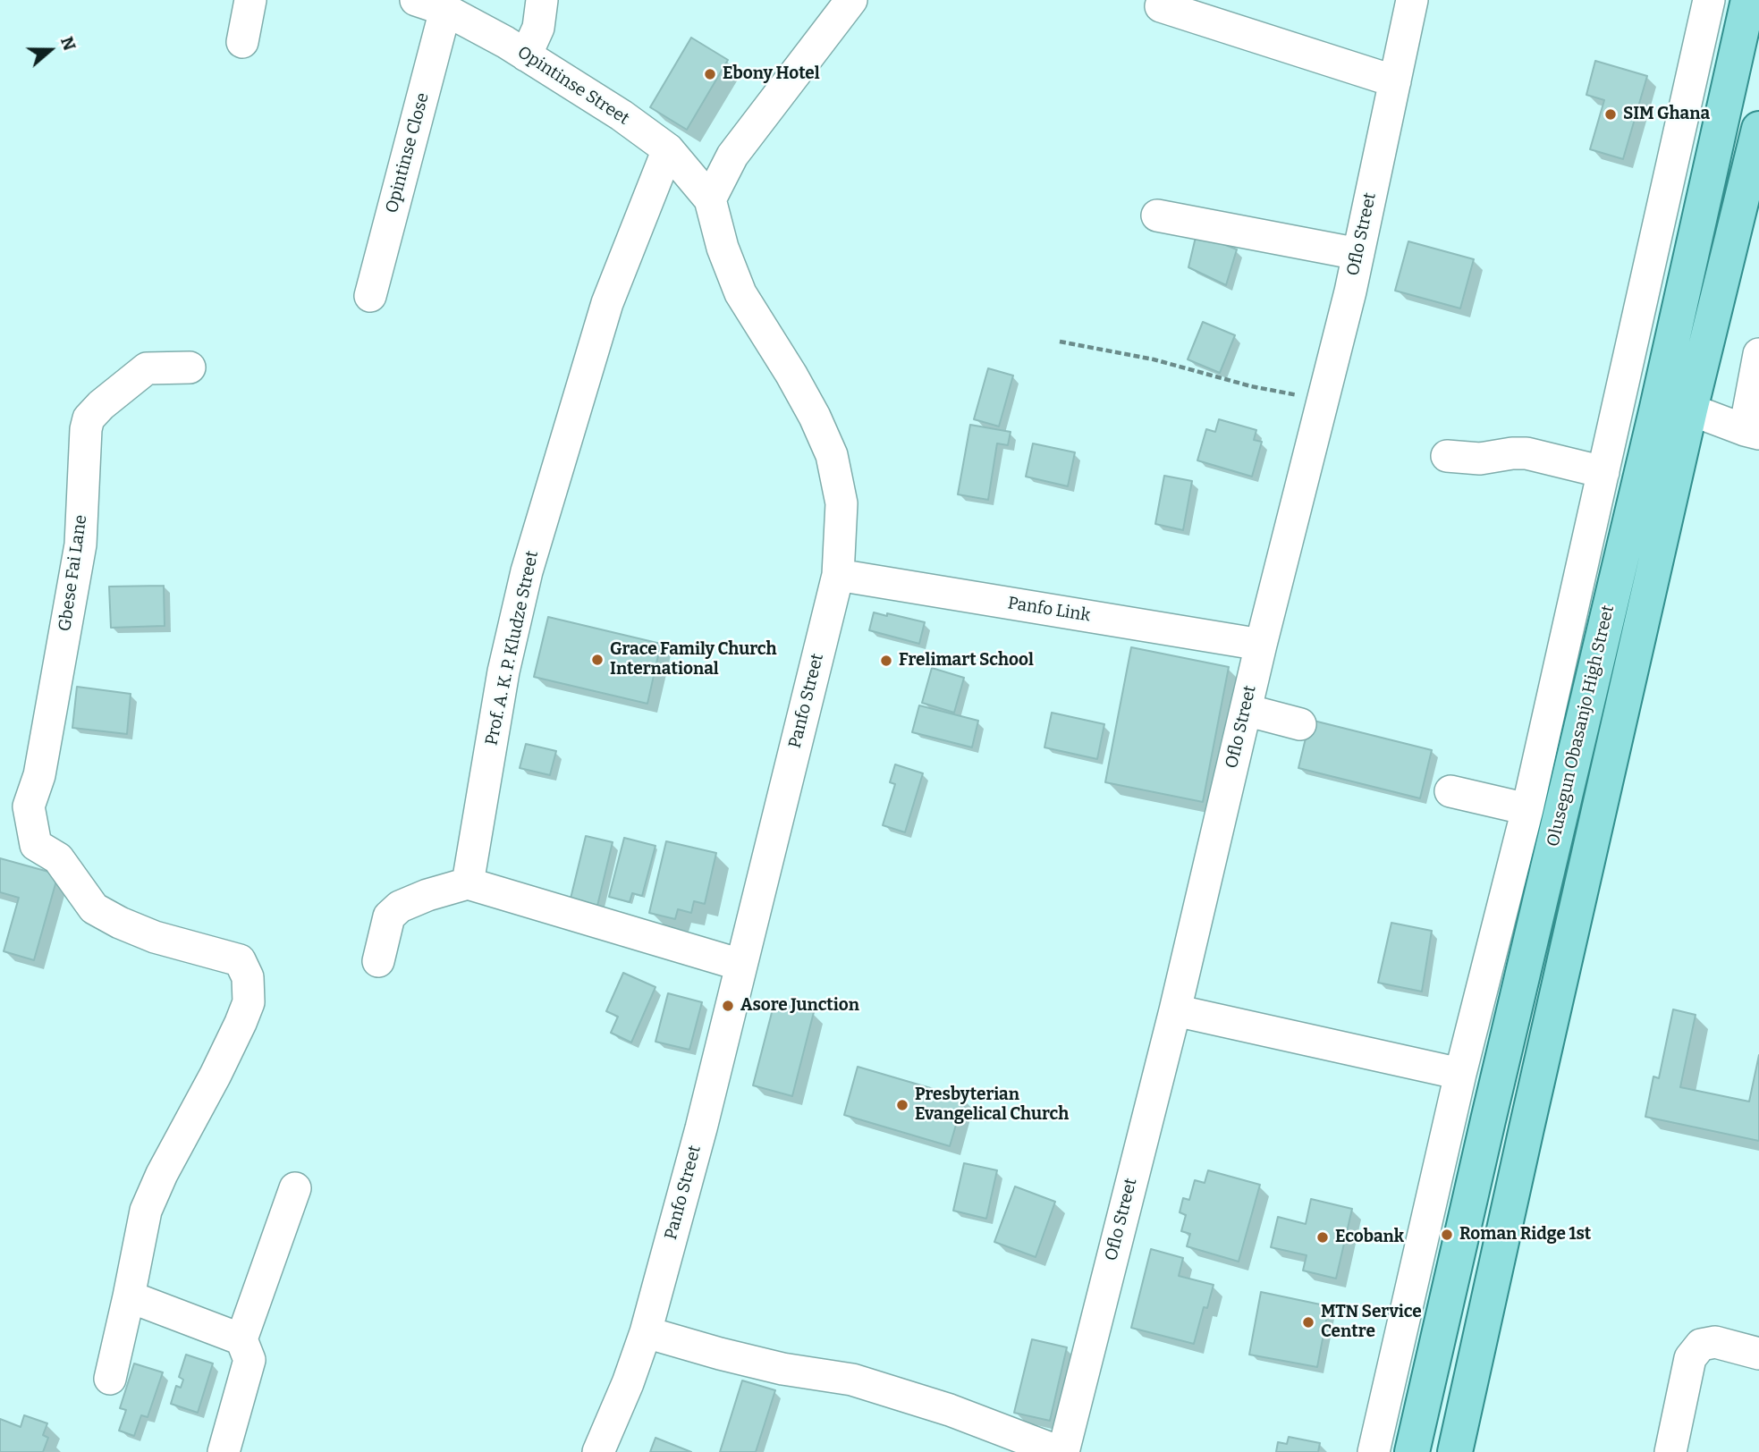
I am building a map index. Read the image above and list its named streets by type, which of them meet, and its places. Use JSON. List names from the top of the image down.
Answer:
{
  "streets": {
    "main road": ["Olusegun Obasanjo High Street"],
    "street": [
      "Opintinse Street",
      "Opintinse Close",
      "Oflo Street",
      "Gbese Fai Lane",
      "Panfo Link",
      "Prof. A. K. P. Kludze Street",
      "Panfo Street"
    ]
  },
  "crossings": [
    ["Opintinse Street", "Opintinse Close"],
    ["Opintinse Street", "Prof. A. K. P. Kludze Street"],
    ["Opintinse Street", "Panfo Street"],
    ["Oflo Street", "Panfo Link"],
    ["Panfo Link", "Panfo Street"]
  ],
  "places": [
    "Ebony Hotel",
    "SIM Ghana",
    "Grace Family Church International",
    "Frelimart School",
    "Asore Junction",
    "Presbyterian Evangelical Church",
    "Roman Ridge 1st",
    "Ecobank",
    "MTN Service Centre"
  ],
  "north": "right"
}
